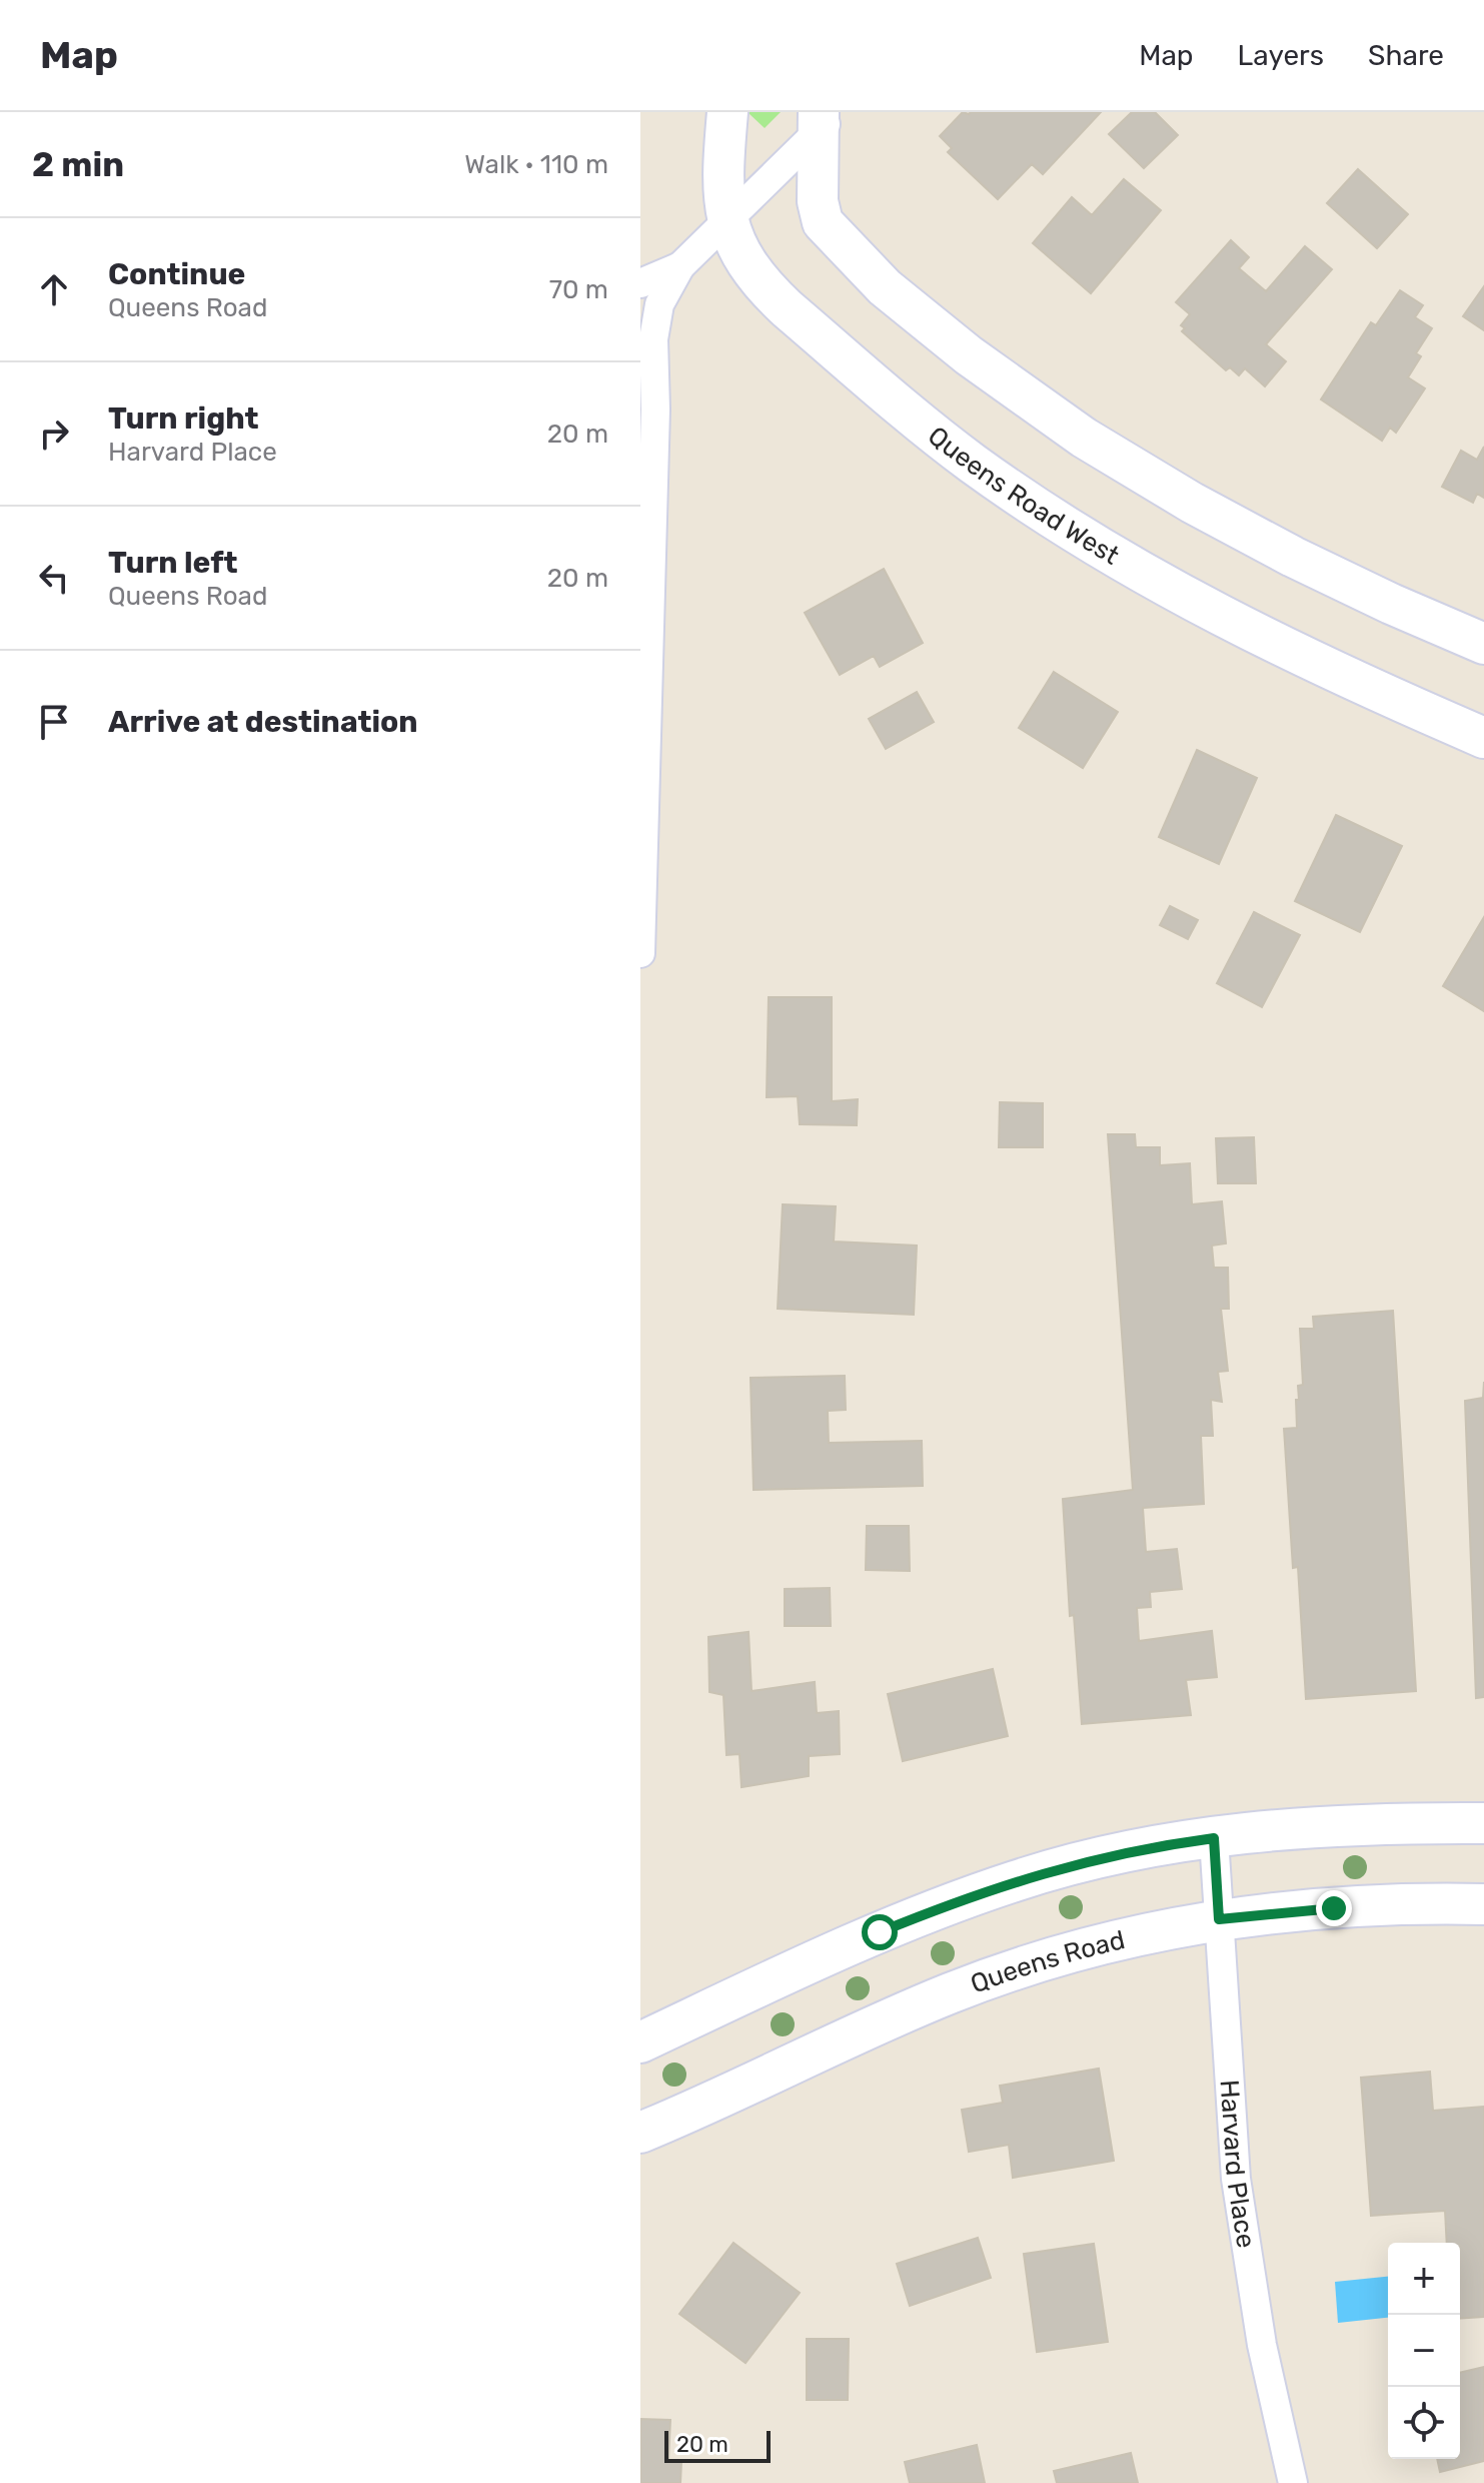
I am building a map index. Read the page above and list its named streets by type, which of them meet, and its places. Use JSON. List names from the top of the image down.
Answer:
{
  "streets": {
    "street": ["Queens Road West", "Queens Road", "Harvard Place"]
  },
  "crossings": [
    ["Queens Road", "Harvard Place"]
  ],
  "scale_bar": "20 m",
  "page": {
    "header": "Map",
    "nav": ["Map", "Layers", "Share"],
    "heading": ["2 min", "Walk · 110 m"],
    "list": [
      ["Continue", "Queens Road", "70 m"],
      ["Turn right", "Harvard Place", "20 m"],
      ["Turn left", "Queens Road", "20 m"],
      "Arrive at destination"
    ],
    "map_buttons": ["+", "−"],
    "scale": "20 m"
  }
}
